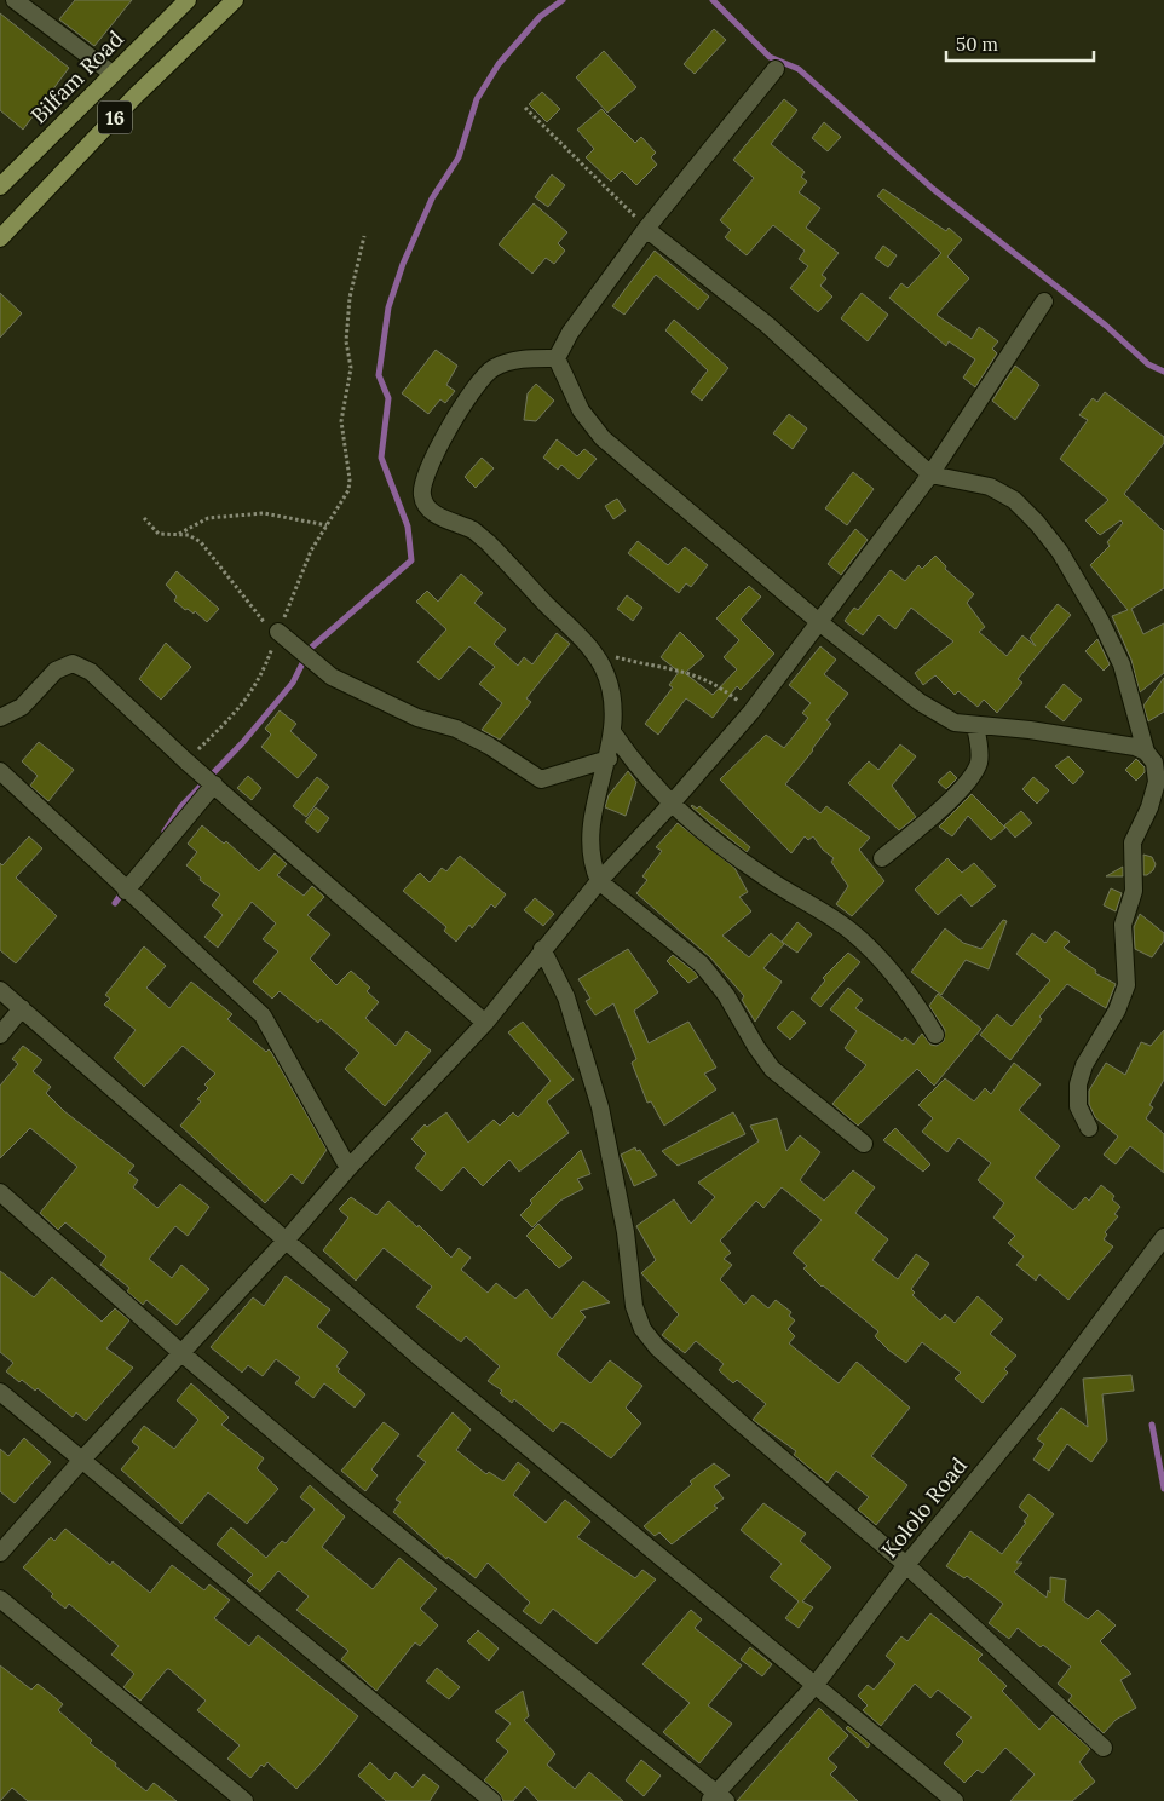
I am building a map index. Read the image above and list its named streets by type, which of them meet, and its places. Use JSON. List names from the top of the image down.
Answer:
{
  "streets": {
    "main road": ["Bilfam Road", "16"],
    "street": ["Kololo Road"]
  },
  "scale_bar": "50 m"
}
